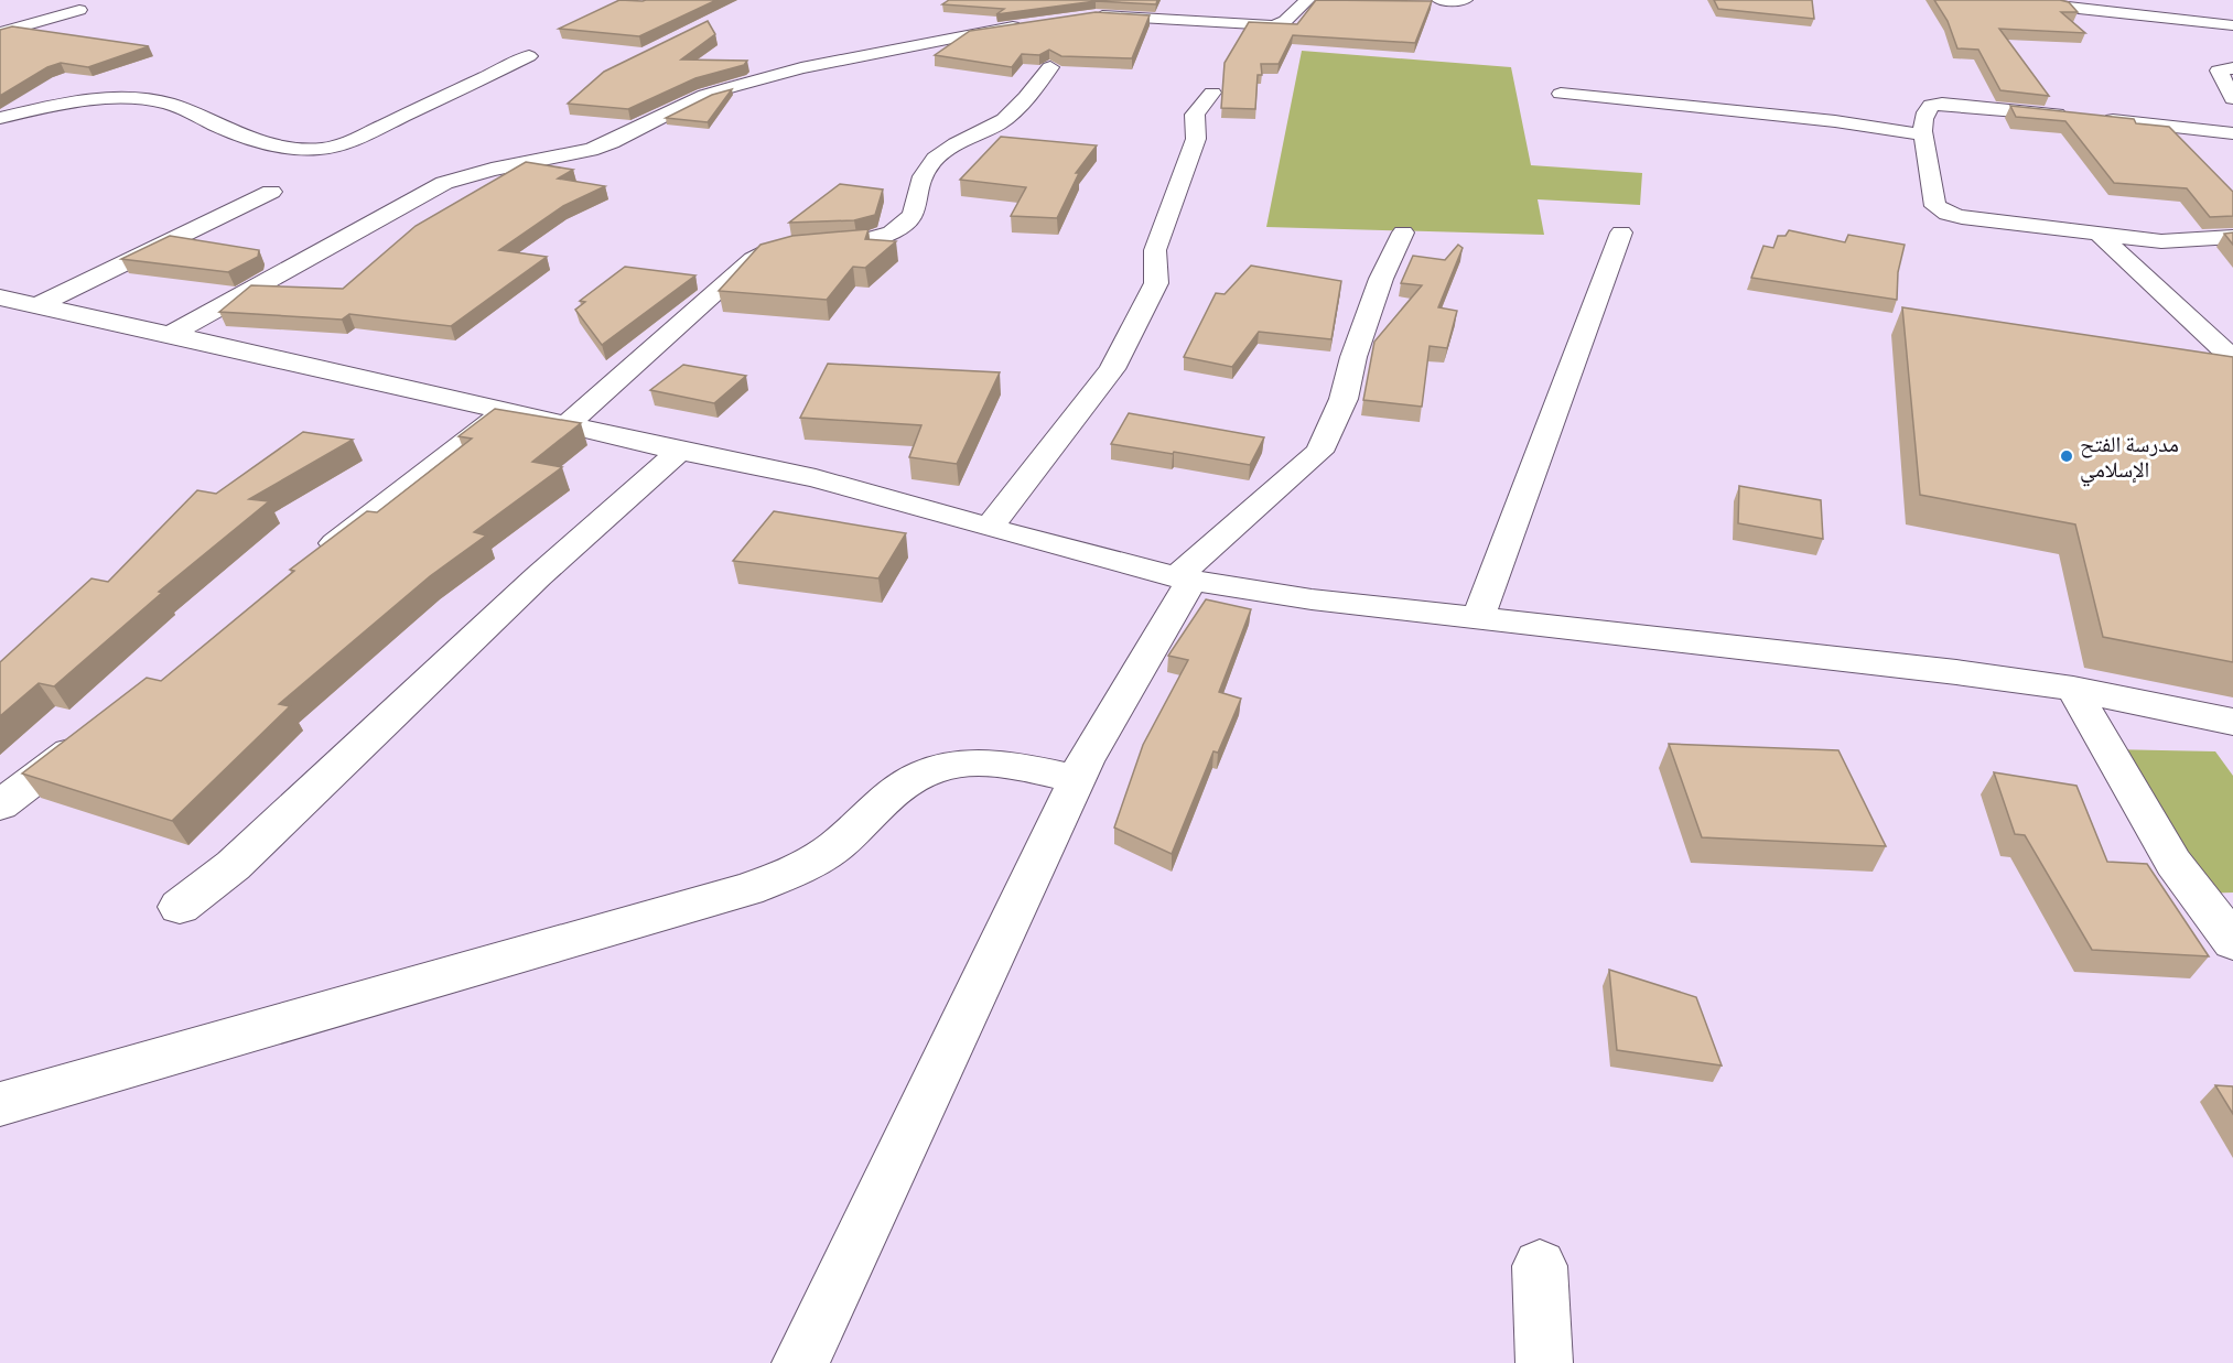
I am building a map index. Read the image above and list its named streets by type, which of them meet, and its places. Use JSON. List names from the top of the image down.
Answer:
{
  "places": ["مدرسة الفتح الإسلامي"]
}
